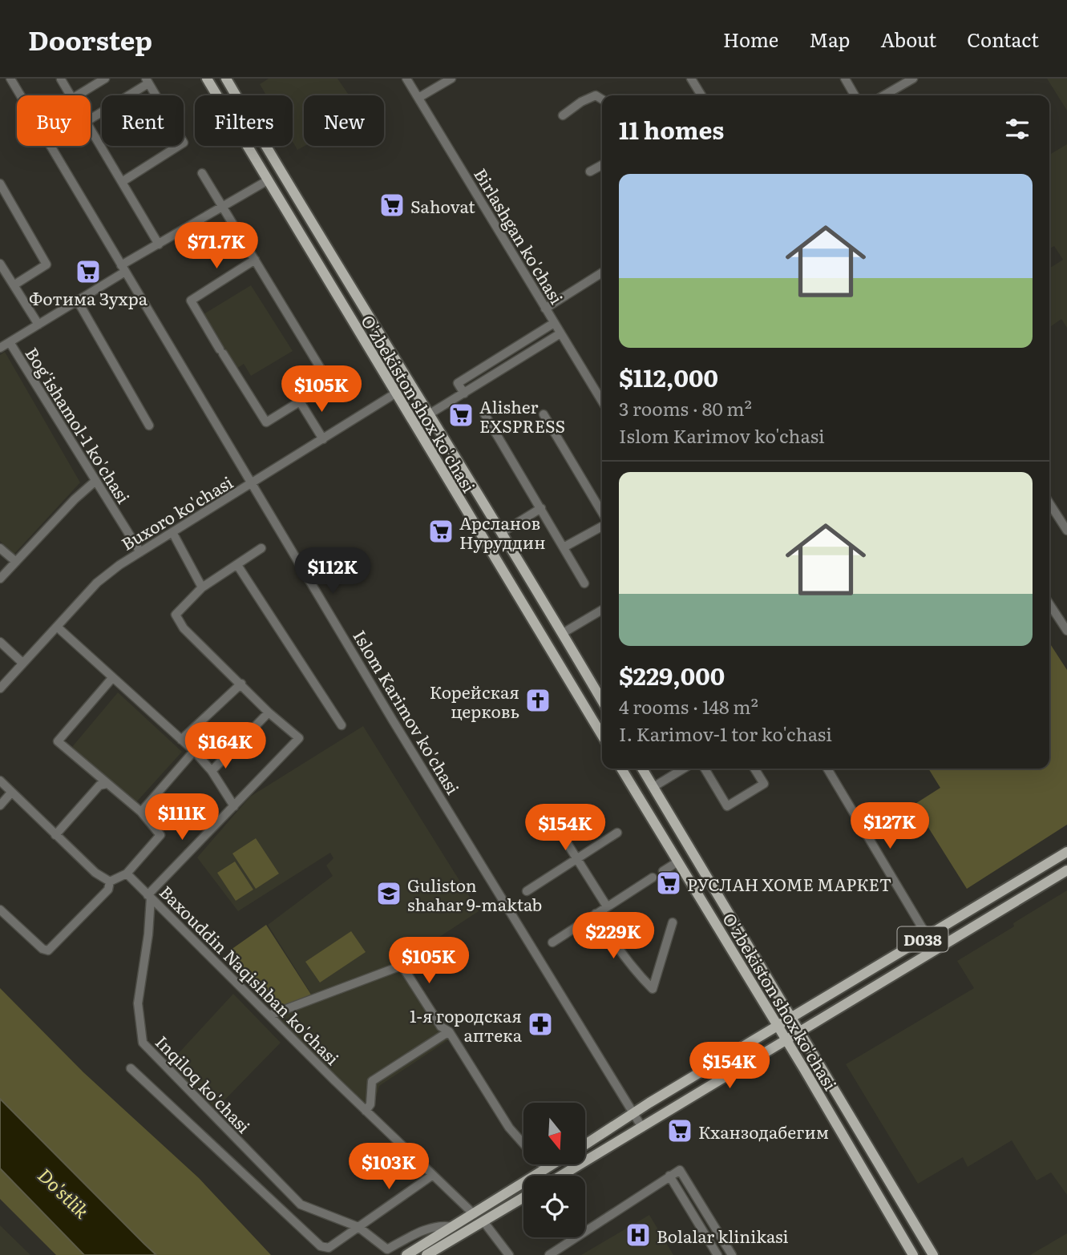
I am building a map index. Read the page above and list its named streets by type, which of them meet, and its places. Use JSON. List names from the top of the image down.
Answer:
{
  "streets": {
    "main road": ["O'zbekiston shox ko'chasi", "D038"],
    "street": [
      "Birlashgan ko'chasi",
      "Bog'ishamol-1 ko'chasi",
      "Buxoro ko'chasi",
      "Islom Karimov ko'chasi",
      "Baxouddin Naqishban ko'chasi",
      "Inqiloq ko'chasi"
    ]
  },
  "crossings": [
    ["O'zbekiston shox ko'chasi", "Buxoro ko'chasi"],
    ["O'zbekiston shox ko'chasi", "D038"],
    ["Bog'ishamol-1 ko'chasi", "Buxoro ko'chasi"],
    ["Buxoro ko'chasi", "Islom Karimov ko'chasi"],
    ["Baxouddin Naqishban ko'chasi", "Inqiloq ko'chasi"]
  ],
  "water": ["Do'stlik"],
  "places": {
    "supermarket": [
      "Sahovat",
      "Фотима Зухра",
      "Alisher EXSPRESS",
      "Арсланов Нуруддин",
      "РУСЛАН ХОМЕ МАРКЕТ",
      "Кханзодабегим"
    ],
    "church": ["Корейская церковь"],
    "school or university": ["Guliston shahar 9-maktab"],
    "pharmacy": ["1-я городская аптека"],
    "hospital": ["Bolalar klinikasi"]
  },
  "north": "bottom",
  "page": {
    "header": "Doorstep",
    "nav": [
      "Home",
      "Map",
      "About",
      "Contact"
    ],
    "chip": [
      "Buy",
      "Rent",
      "Filters",
      "New"
    ],
    "heading": "11 homes",
    "list": [
      {
        "name": "$112,000",
        "note": "3 rooms · 80 m² · Islom Karimov ko'chasi"
      },
      {
        "name": "$229,000",
        "note": "4 rooms · 148 m² · I. Karimov-1 tor ko'chasi"
      }
    ],
    "price": [
      "$71.7K",
      "$105K",
      "$112K",
      "$164K",
      "$111K",
      "$127K",
      "$154K",
      "$229K",
      "$105K",
      "$154K",
      "$103K"
    ]
  }
}
